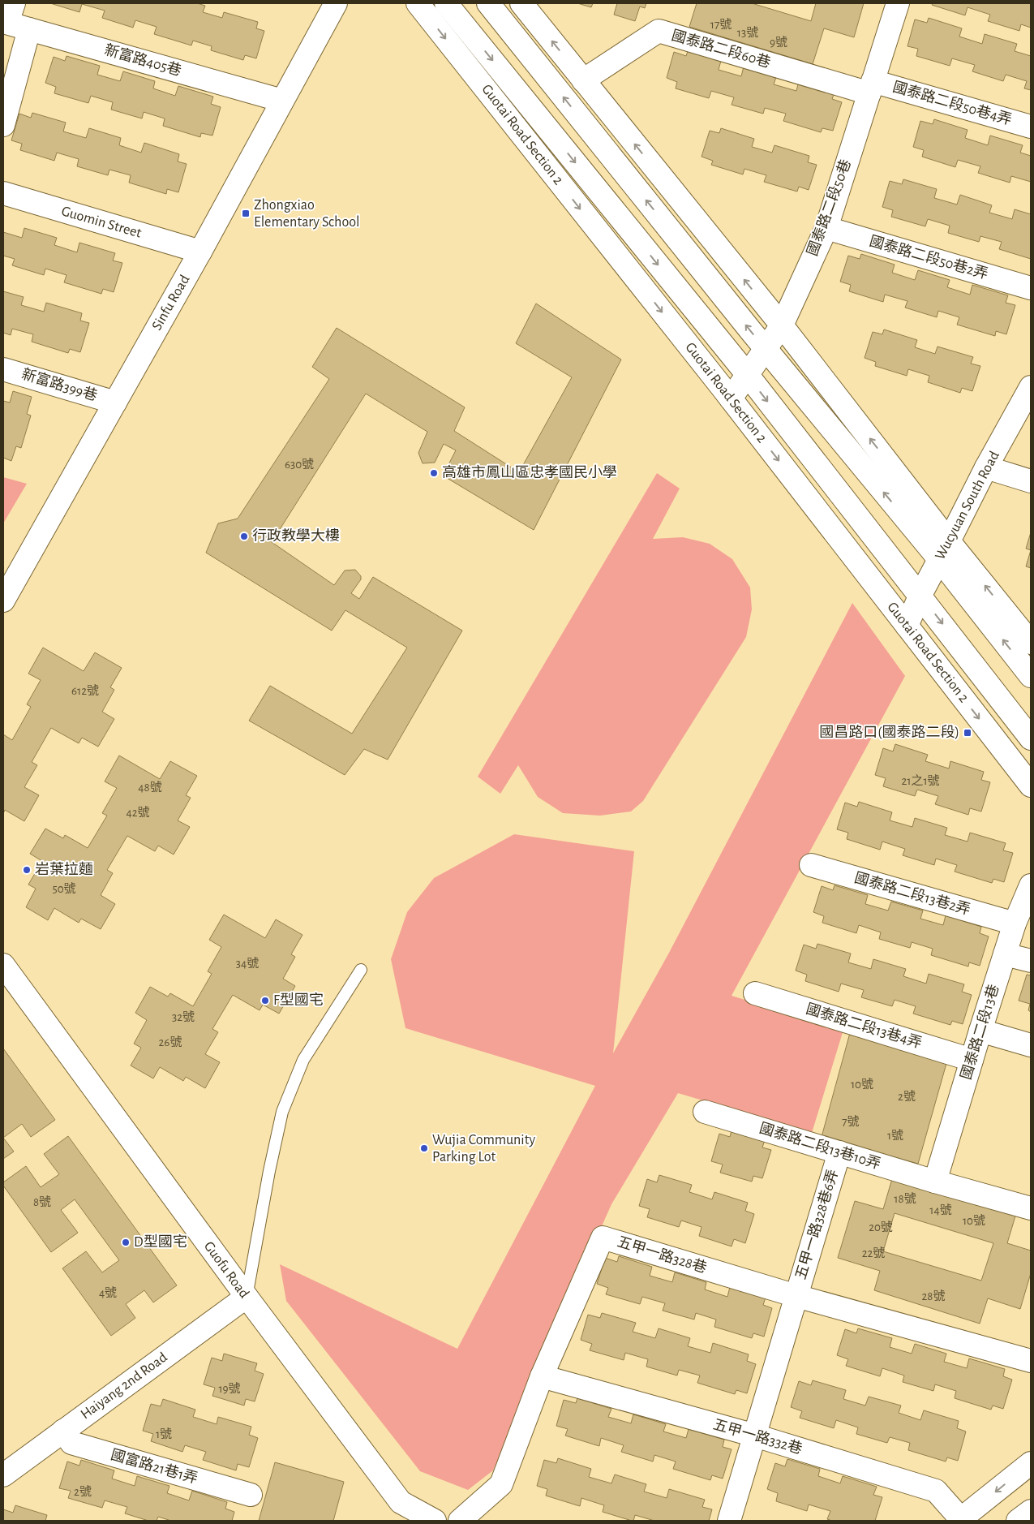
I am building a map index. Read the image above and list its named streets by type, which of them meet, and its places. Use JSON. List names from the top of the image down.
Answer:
{
  "streets": {
    "street": [
      "國泰路二段60巷",
      "新富路405巷",
      "國泰路二段50巷4弄",
      "Guotai Road Section 2",
      "國泰路二段50巷",
      "Guomin Street",
      "國泰路二段50巷2弄",
      "Sinfu Road",
      "新富路399巷",
      "Wucyuan South Road",
      "國泰路二段13巷2弄",
      "國泰路二段13巷4弄",
      "國泰路二段13巷",
      "國泰路二段13巷10弄",
      "五甲一路328巷6弄",
      "五甲一路328巷",
      "Guofu Road",
      "Haiyang 2nd Road",
      "五甲一路332巷",
      "國富路21巷1弄"
    ]
  },
  "crossings": [
    ["國泰路二段60巷", "國泰路二段50巷4弄"],
    ["國泰路二段60巷", "國泰路二段50巷"],
    ["新富路405巷", "Sinfu Road"],
    ["國泰路二段50巷4弄", "國泰路二段50巷"],
    ["Guotai Road Section 2", "國泰路二段50巷"],
    ["Guotai Road Section 2", "Wucyuan South Road"],
    ["國泰路二段50巷", "國泰路二段50巷2弄"],
    ["Guomin Street", "Sinfu Road"],
    ["Sinfu Road", "新富路399巷"],
    ["國泰路二段13巷2弄", "國泰路二段13巷"],
    ["國泰路二段13巷4弄", "國泰路二段13巷"],
    ["國泰路二段13巷", "國泰路二段13巷10弄"],
    ["國泰路二段13巷10弄", "五甲一路328巷6弄"],
    ["五甲一路328巷6弄", "五甲一路328巷"],
    ["五甲一路328巷6弄", "五甲一路332巷"],
    ["五甲一路328巷", "五甲一路332巷"],
    ["Guofu Road", "Haiyang 2nd Road"],
    ["Haiyang 2nd Road", "國富路21巷1弄"]
  ],
  "places": {
    "transit": ["Zhongxiao Elementary School", "國昌路口(國泰路二段)"],
    "other": [
      "高雄市鳳山區忠孝國民小學",
      "行政教學大樓",
      "岩葉拉麵",
      "F型國宅",
      "Wujia Community Parking Lot",
      "D型國宅"
    ]
  },
  "house_numbers": [
    "17號",
    "13號",
    "9號",
    "630號",
    "612號",
    "21之1號",
    "48號",
    "42號",
    "50號",
    "34號",
    "32號",
    "26號",
    "10號",
    "2號",
    "7號",
    "1號",
    "18號",
    "8號",
    "14號",
    "10號",
    "20號",
    "22號",
    "4號",
    "28號",
    "19號",
    "1號",
    "2號"
  ]
}
